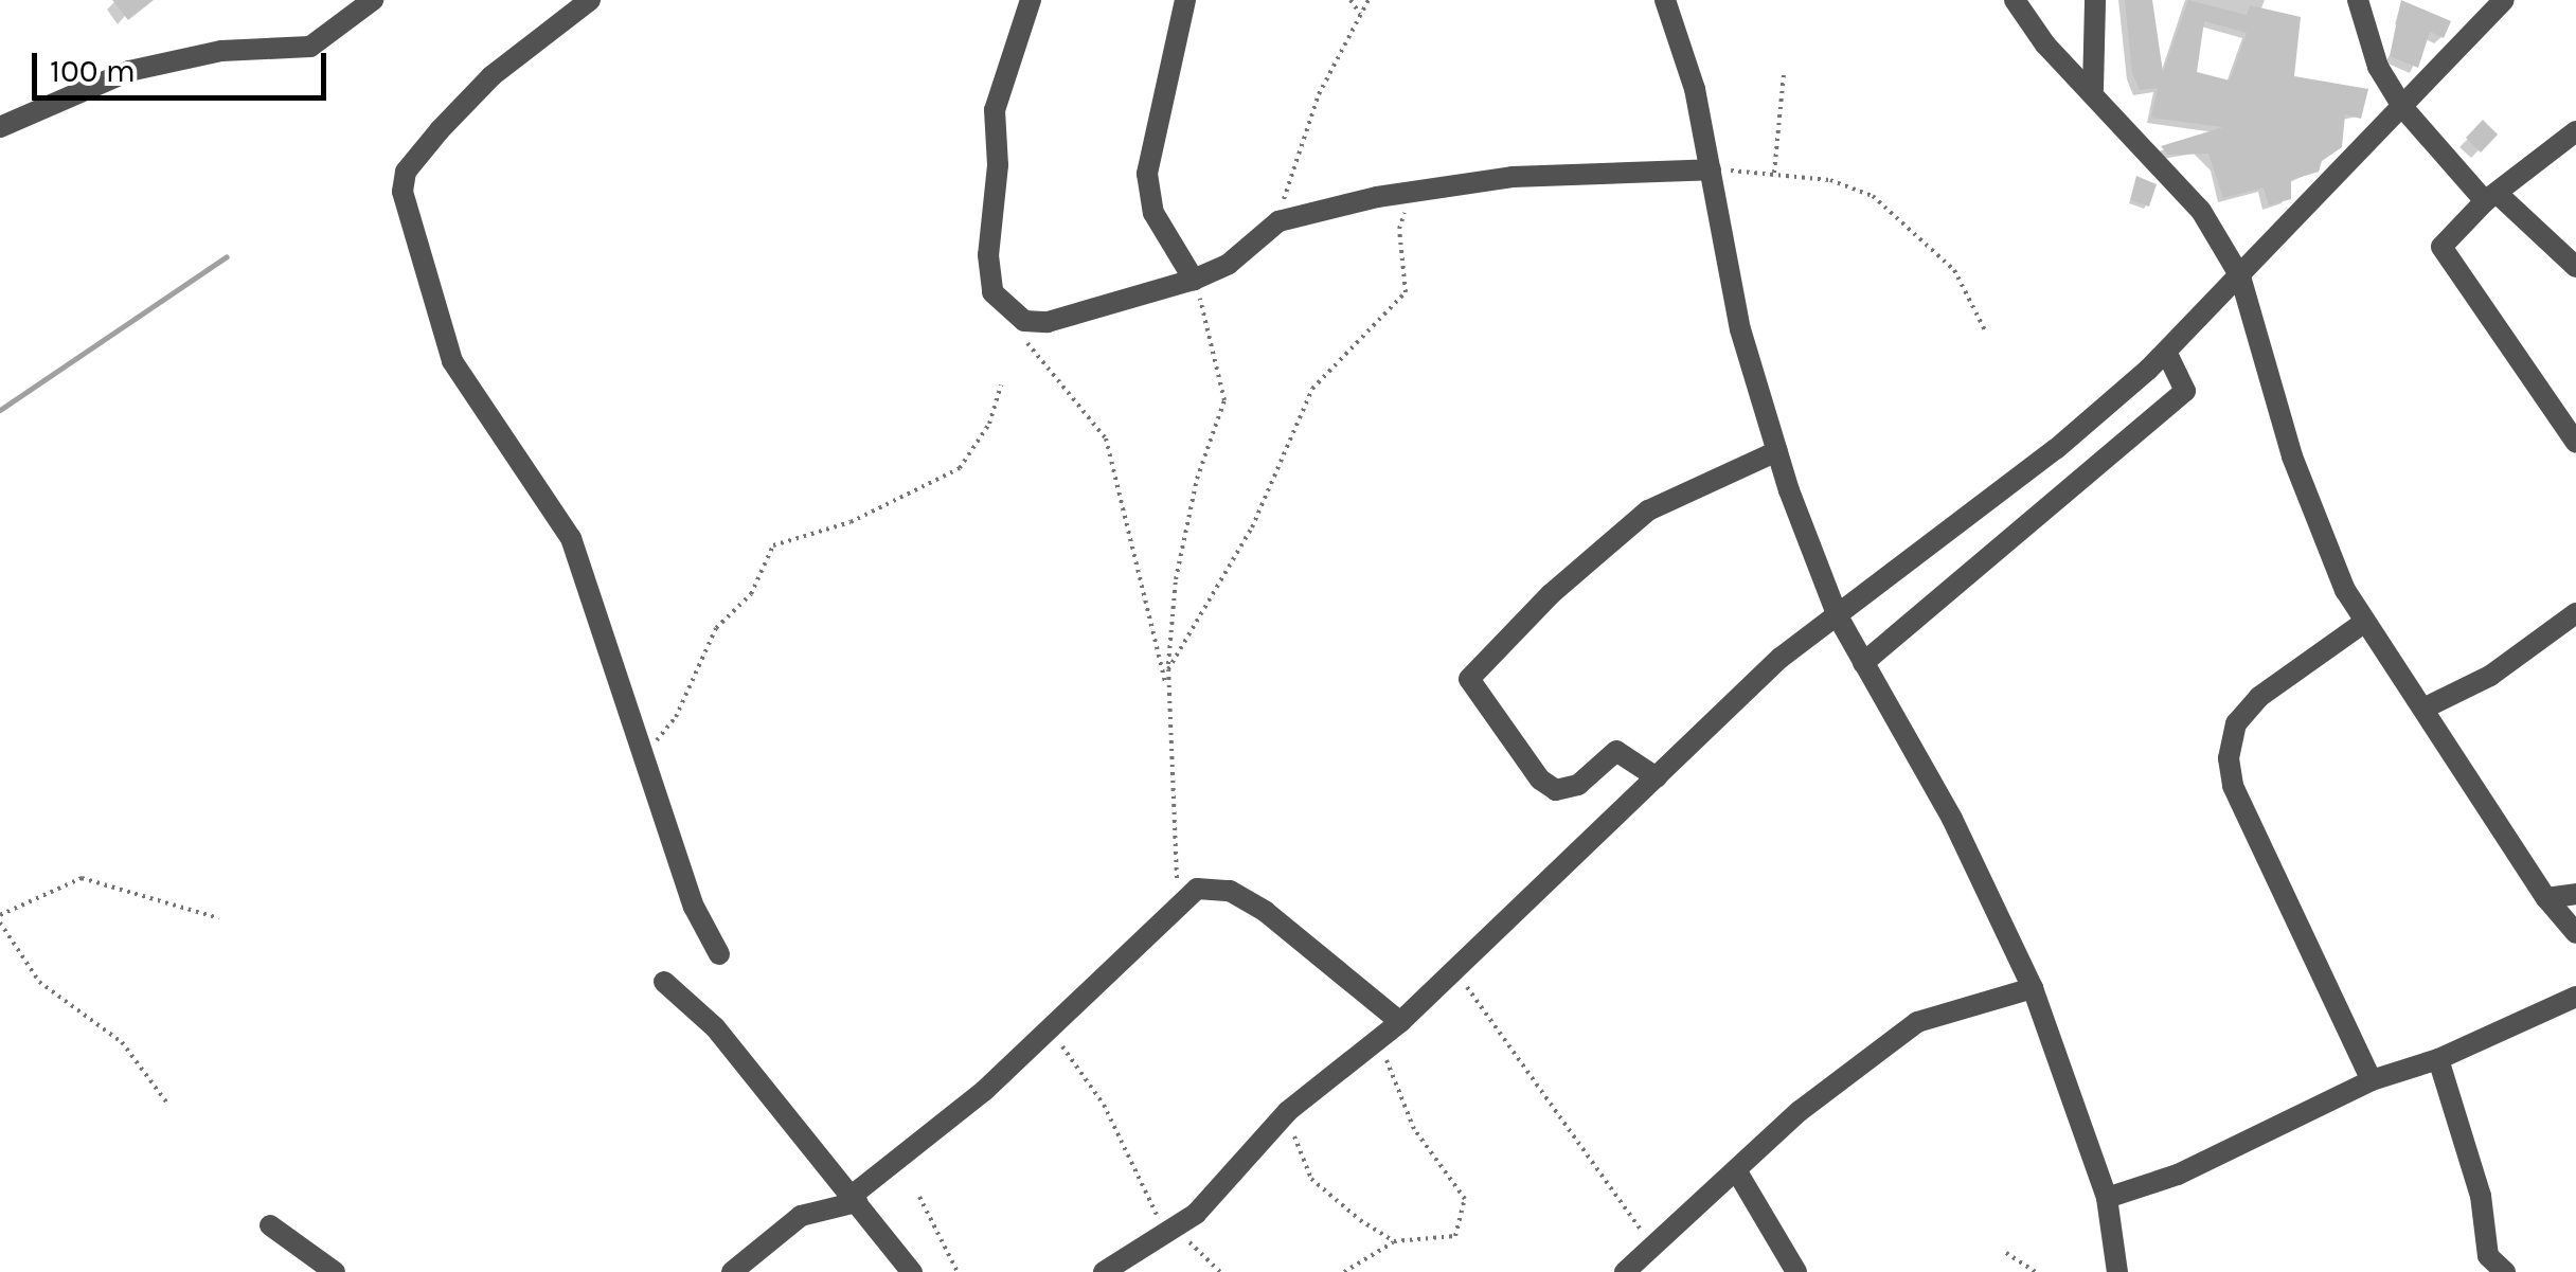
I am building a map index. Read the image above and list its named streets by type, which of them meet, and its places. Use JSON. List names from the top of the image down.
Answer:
{
  "scale_bar": "100 m"
}
